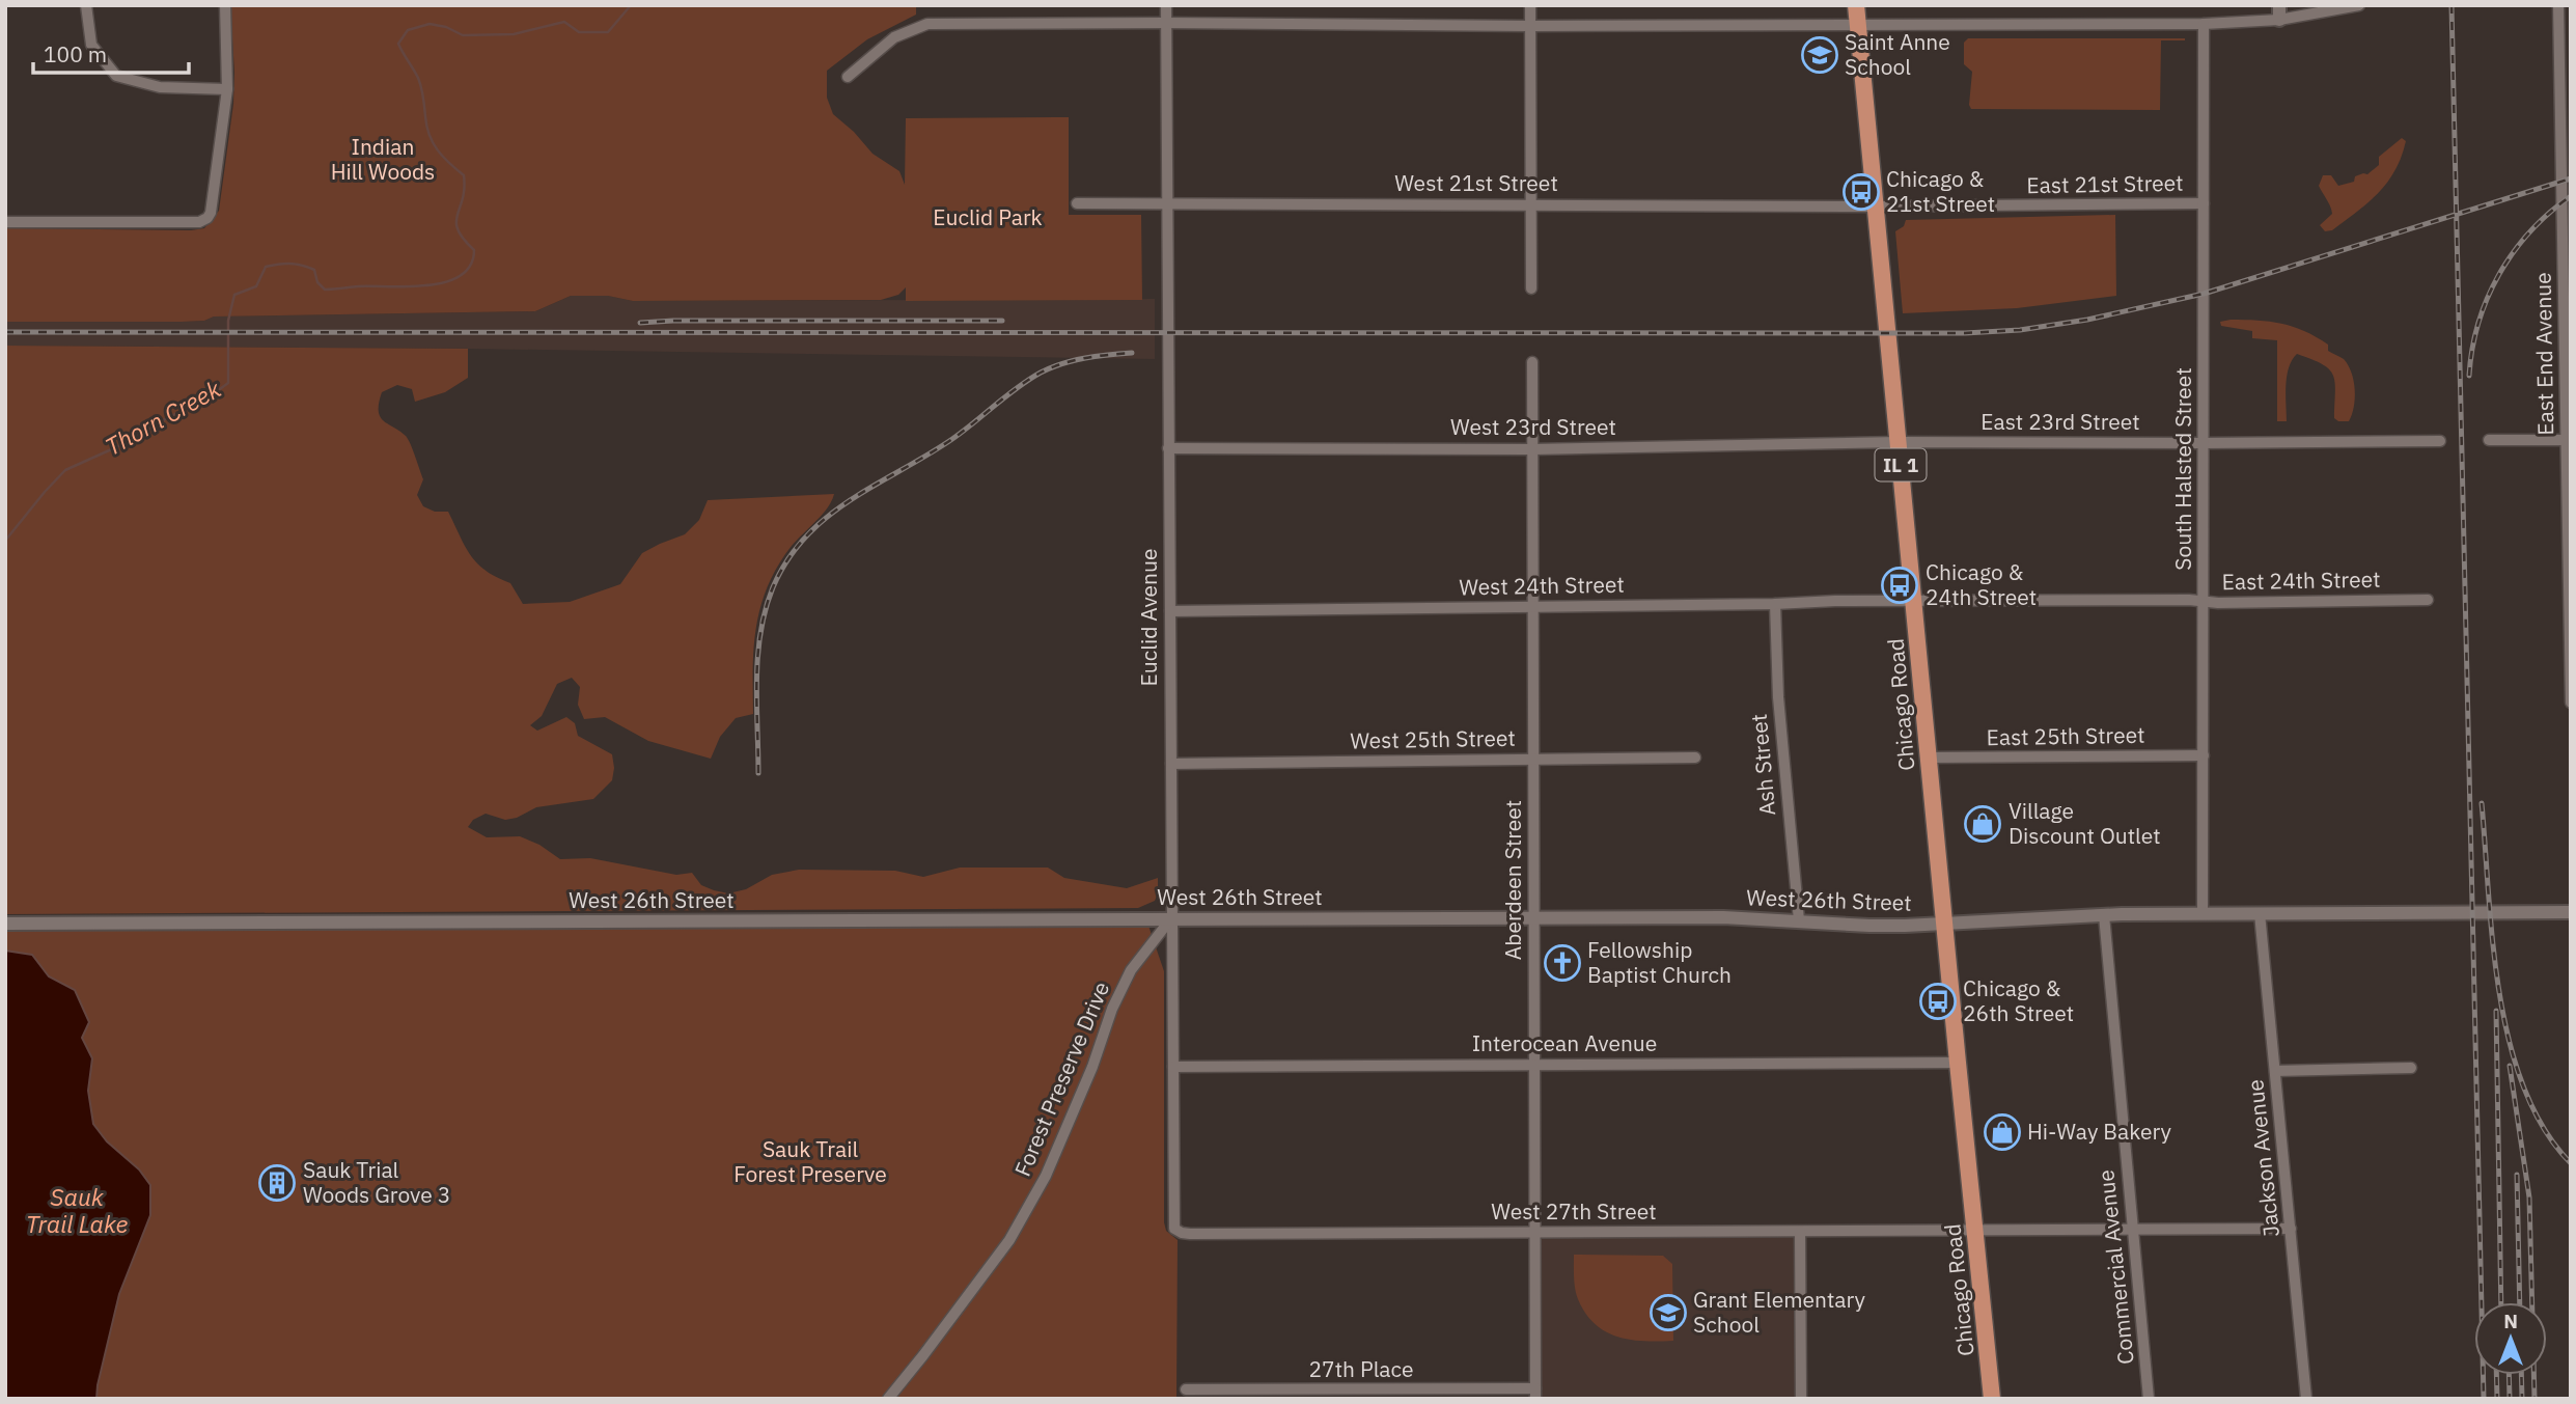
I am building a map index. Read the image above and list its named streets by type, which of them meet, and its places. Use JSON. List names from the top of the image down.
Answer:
{
  "streets": {
    "main road": ["IL 1", "Chicago Road"],
    "street": [
      "West 21st Street",
      "East 21st Street",
      "East End Avenue",
      "East 23rd Street",
      "West 23rd Street",
      "South Halsted Street",
      "East 24th Street",
      "West 24th Street",
      "Euclid Avenue",
      "East 25th Street",
      "West 25th Street",
      "Ash Street",
      "Aberdeen Street",
      "West 26th Street",
      "Interocean Avenue",
      "Forest Preserve Drive",
      "Jackson Avenue",
      "West 27th Street",
      "Commercial Avenue",
      "27th Place"
    ]
  },
  "crossings": [
    ["West 21st Street", "East 21st Street"],
    ["West 21st Street", "Euclid Avenue"],
    ["West 21st Street", "Chicago Road"],
    ["East 21st Street", "South Halsted Street"],
    ["East 21st Street", "Chicago Road"],
    ["East 23rd Street", "West 23rd Street"],
    ["East 23rd Street", "South Halsted Street"],
    ["East 23rd Street", "Chicago Road"],
    ["West 23rd Street", "Euclid Avenue"],
    ["West 23rd Street", "Chicago Road"],
    ["West 23rd Street", "Aberdeen Street"],
    ["South Halsted Street", "East 24th Street"],
    ["South Halsted Street", "East 25th Street"],
    ["South Halsted Street", "West 26th Street"],
    ["East 24th Street", "West 24th Street"],
    ["East 24th Street", "Chicago Road"],
    ["West 24th Street", "Euclid Avenue"],
    ["West 24th Street", "Chicago Road"],
    ["West 24th Street", "Ash Street"],
    ["West 24th Street", "Aberdeen Street"],
    ["Euclid Avenue", "West 25th Street"],
    ["Euclid Avenue", "West 26th Street"],
    ["Euclid Avenue", "Interocean Avenue"],
    ["Euclid Avenue", "Forest Preserve Drive"],
    ["Euclid Avenue", "West 27th Street"],
    ["Chicago Road", "East 25th Street"],
    ["Chicago Road", "West 26th Street"],
    ["Chicago Road", "Interocean Avenue"],
    ["Chicago Road", "West 27th Street"],
    ["West 25th Street", "Aberdeen Street"],
    ["Ash Street", "West 26th Street"],
    ["Aberdeen Street", "West 26th Street"],
    ["Aberdeen Street", "Interocean Avenue"],
    ["Aberdeen Street", "West 27th Street"],
    ["Aberdeen Street", "27th Place"],
    ["West 26th Street", "Forest Preserve Drive"],
    ["West 26th Street", "Jackson Avenue"],
    ["West 26th Street", "Commercial Avenue"],
    ["Jackson Avenue", "West 27th Street"],
    ["West 27th Street", "Commercial Avenue"]
  ],
  "water": ["Thorn Creek", "Sauk Trail Lake"],
  "parks": ["Indian Hill Woods", "Euclid Park", "Sauk Trail Forest Preserve"],
  "places": {
    "school or university": ["Saint Anne School", "Grant Elementary School"],
    "bus stop": ["Chicago & 21st Street", "Chicago & 24th Street", "Chicago & 26th Street"],
    "shop": ["Village Discount Outlet", "Hi-Way Bakery"],
    "church": ["Fellowship Baptist Church"],
    "building": ["Sauk Trial Woods Grove 3"]
  },
  "scale_bar": "100 m",
  "north": "top"
}
